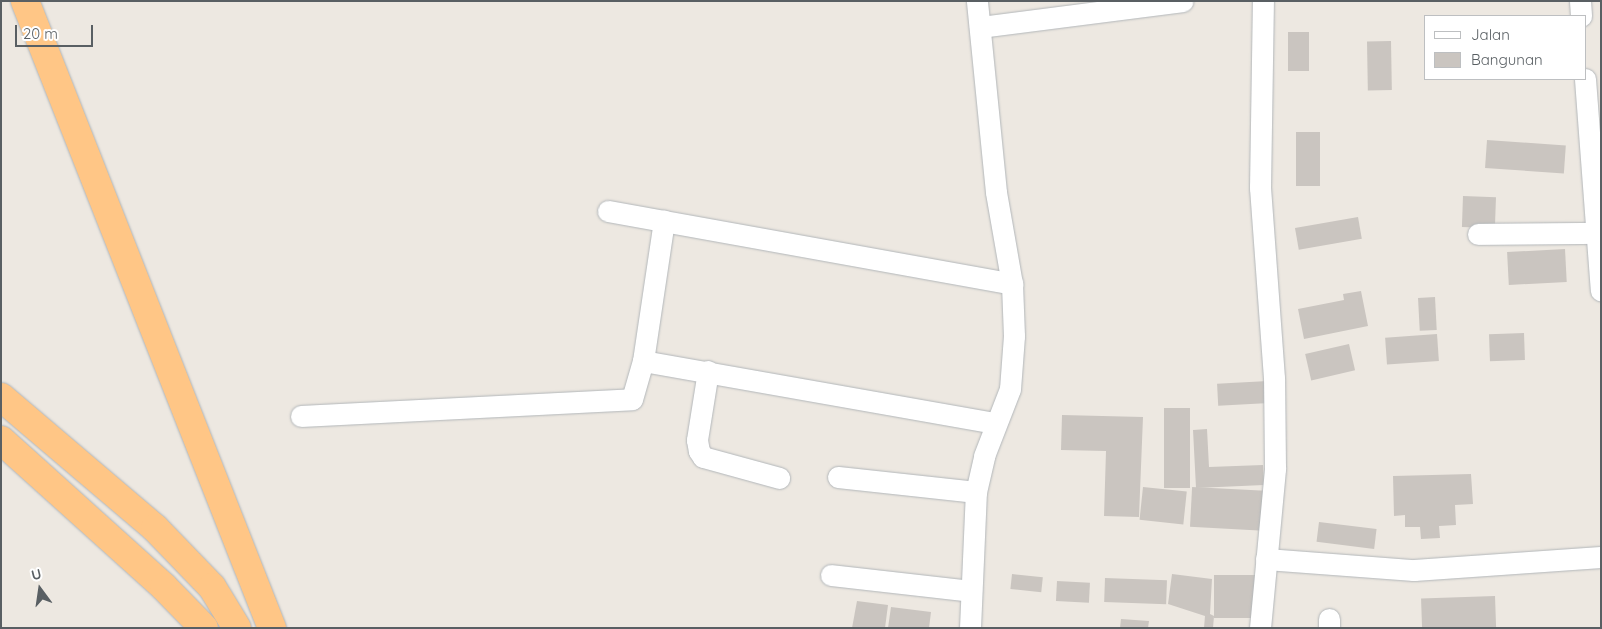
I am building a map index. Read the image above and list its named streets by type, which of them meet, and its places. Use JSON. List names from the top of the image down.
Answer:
{
  "legend": ["Jalan", "Bangunan"],
  "scale_bar": "20 m",
  "north": "top"
}
